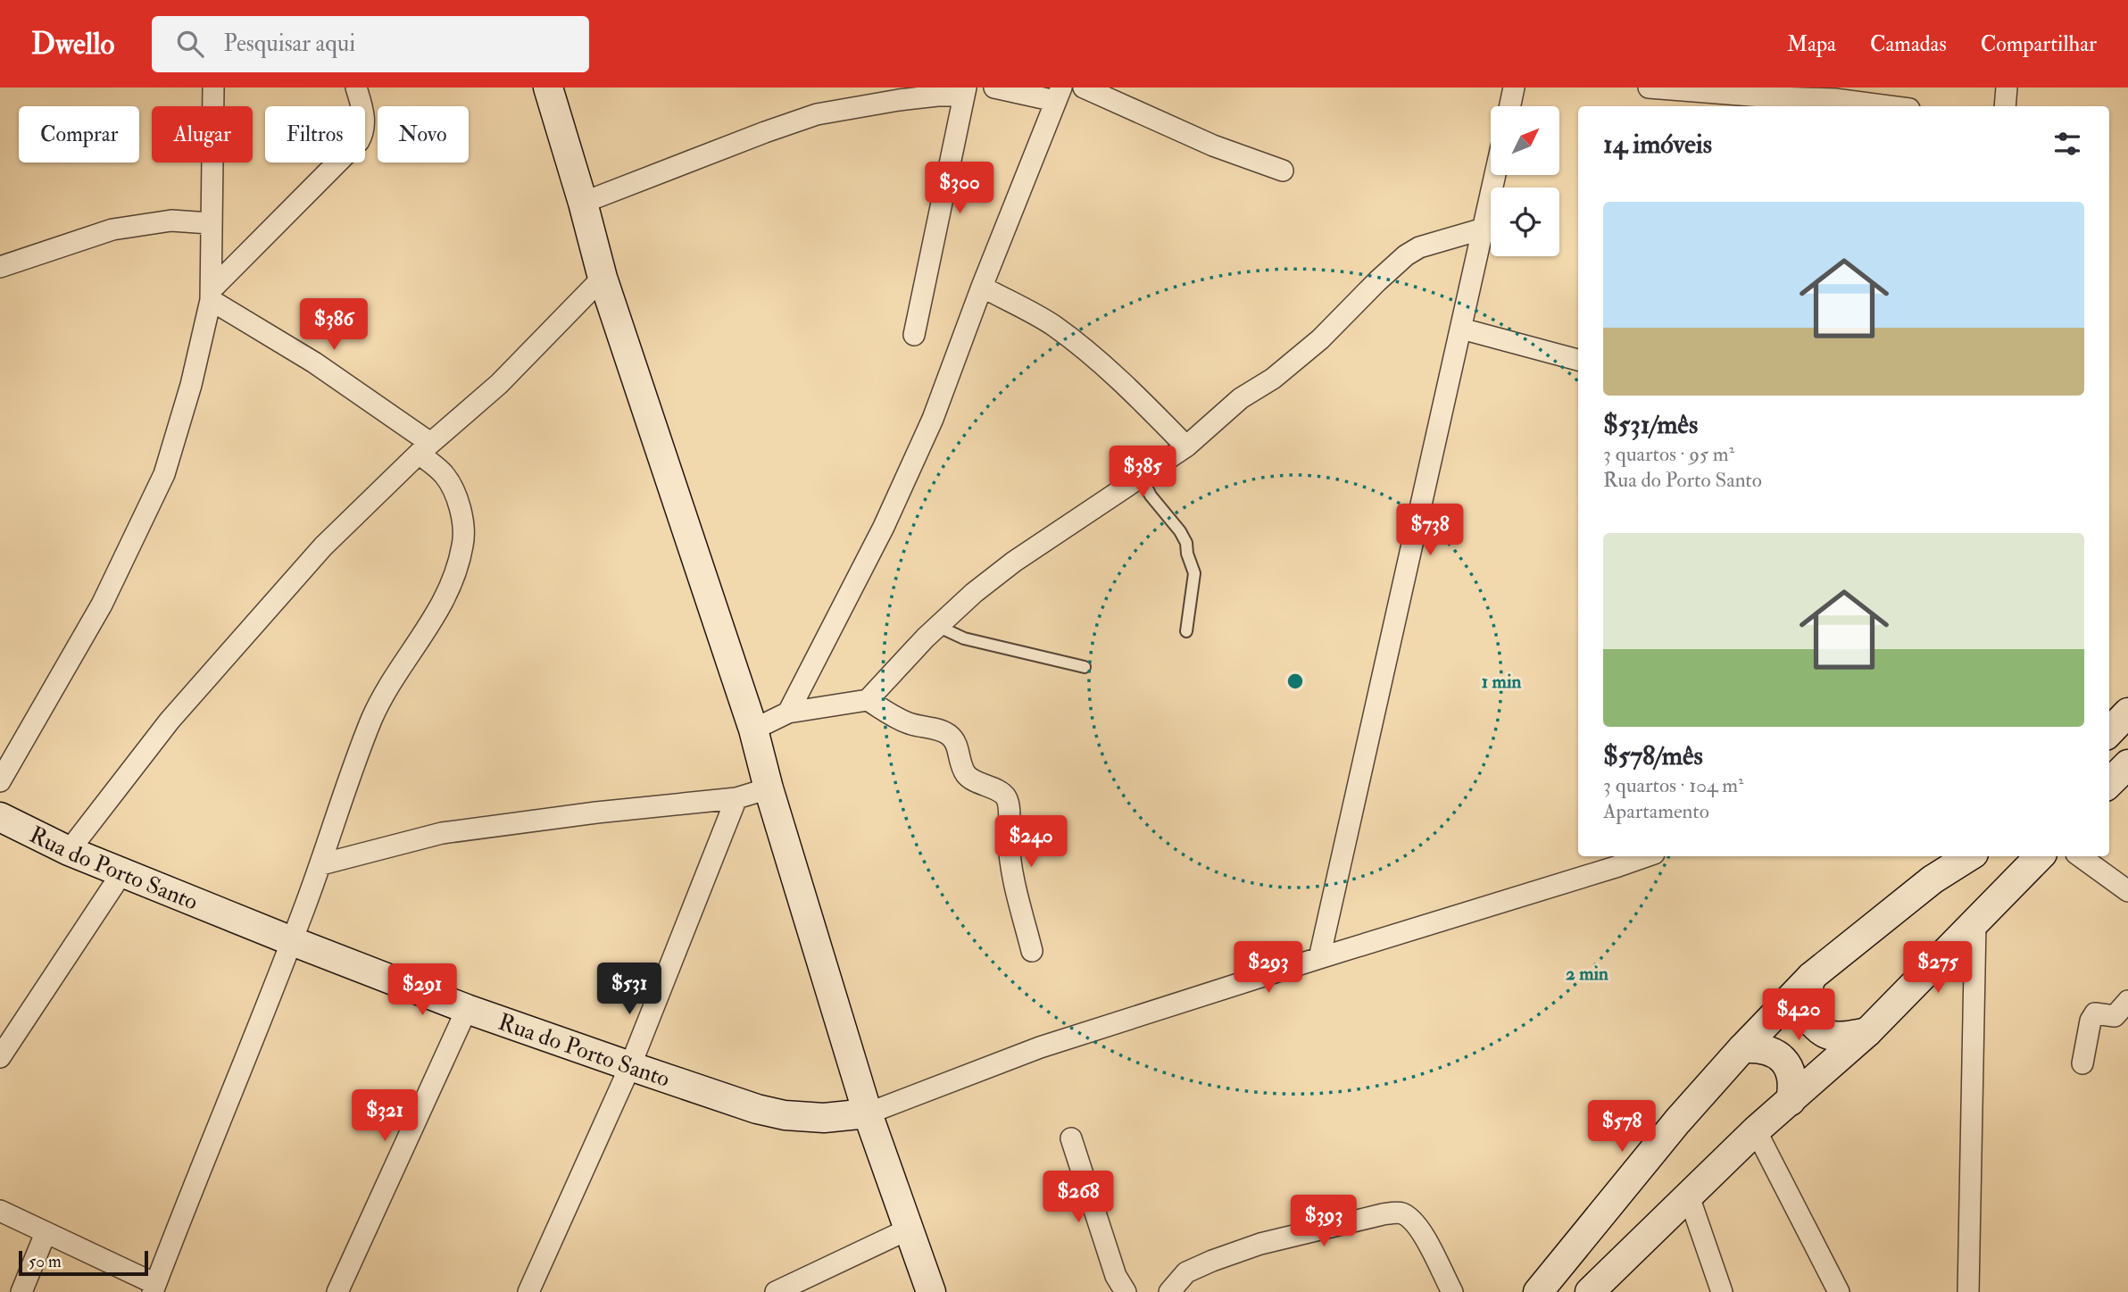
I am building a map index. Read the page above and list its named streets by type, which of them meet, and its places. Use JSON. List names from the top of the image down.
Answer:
{
  "streets": {
    "street": ["Rua do Porto Santo"]
  },
  "scale_bar": "50 m",
  "north": "top right",
  "page": {
    "header": "Dwello",
    "search": "Pesquisar aqui",
    "nav": ["Mapa", "Camadas", "Compartilhar"],
    "chip": [
      "Comprar",
      "Alugar",
      "Filtros",
      "Novo"
    ],
    "heading": "14 imóveis",
    "price": [
      "$300",
      "$386",
      "$385",
      "$738",
      "$240",
      "$293",
      "$275",
      "$531",
      "$291",
      "$420",
      "$321",
      "$578",
      "$268",
      "$393"
    ],
    "list": [
      {
        "name": "$531/mês",
        "note": "3 quartos · 95 m² · Rua do Porto Santo"
      },
      {
        "name": "$578/mês",
        "note": "3 quartos · 104 m² · Apartamento"
      }
    ],
    "scale": "50 m"
  },
  "rings": ["1 min", "2 min"]
}
